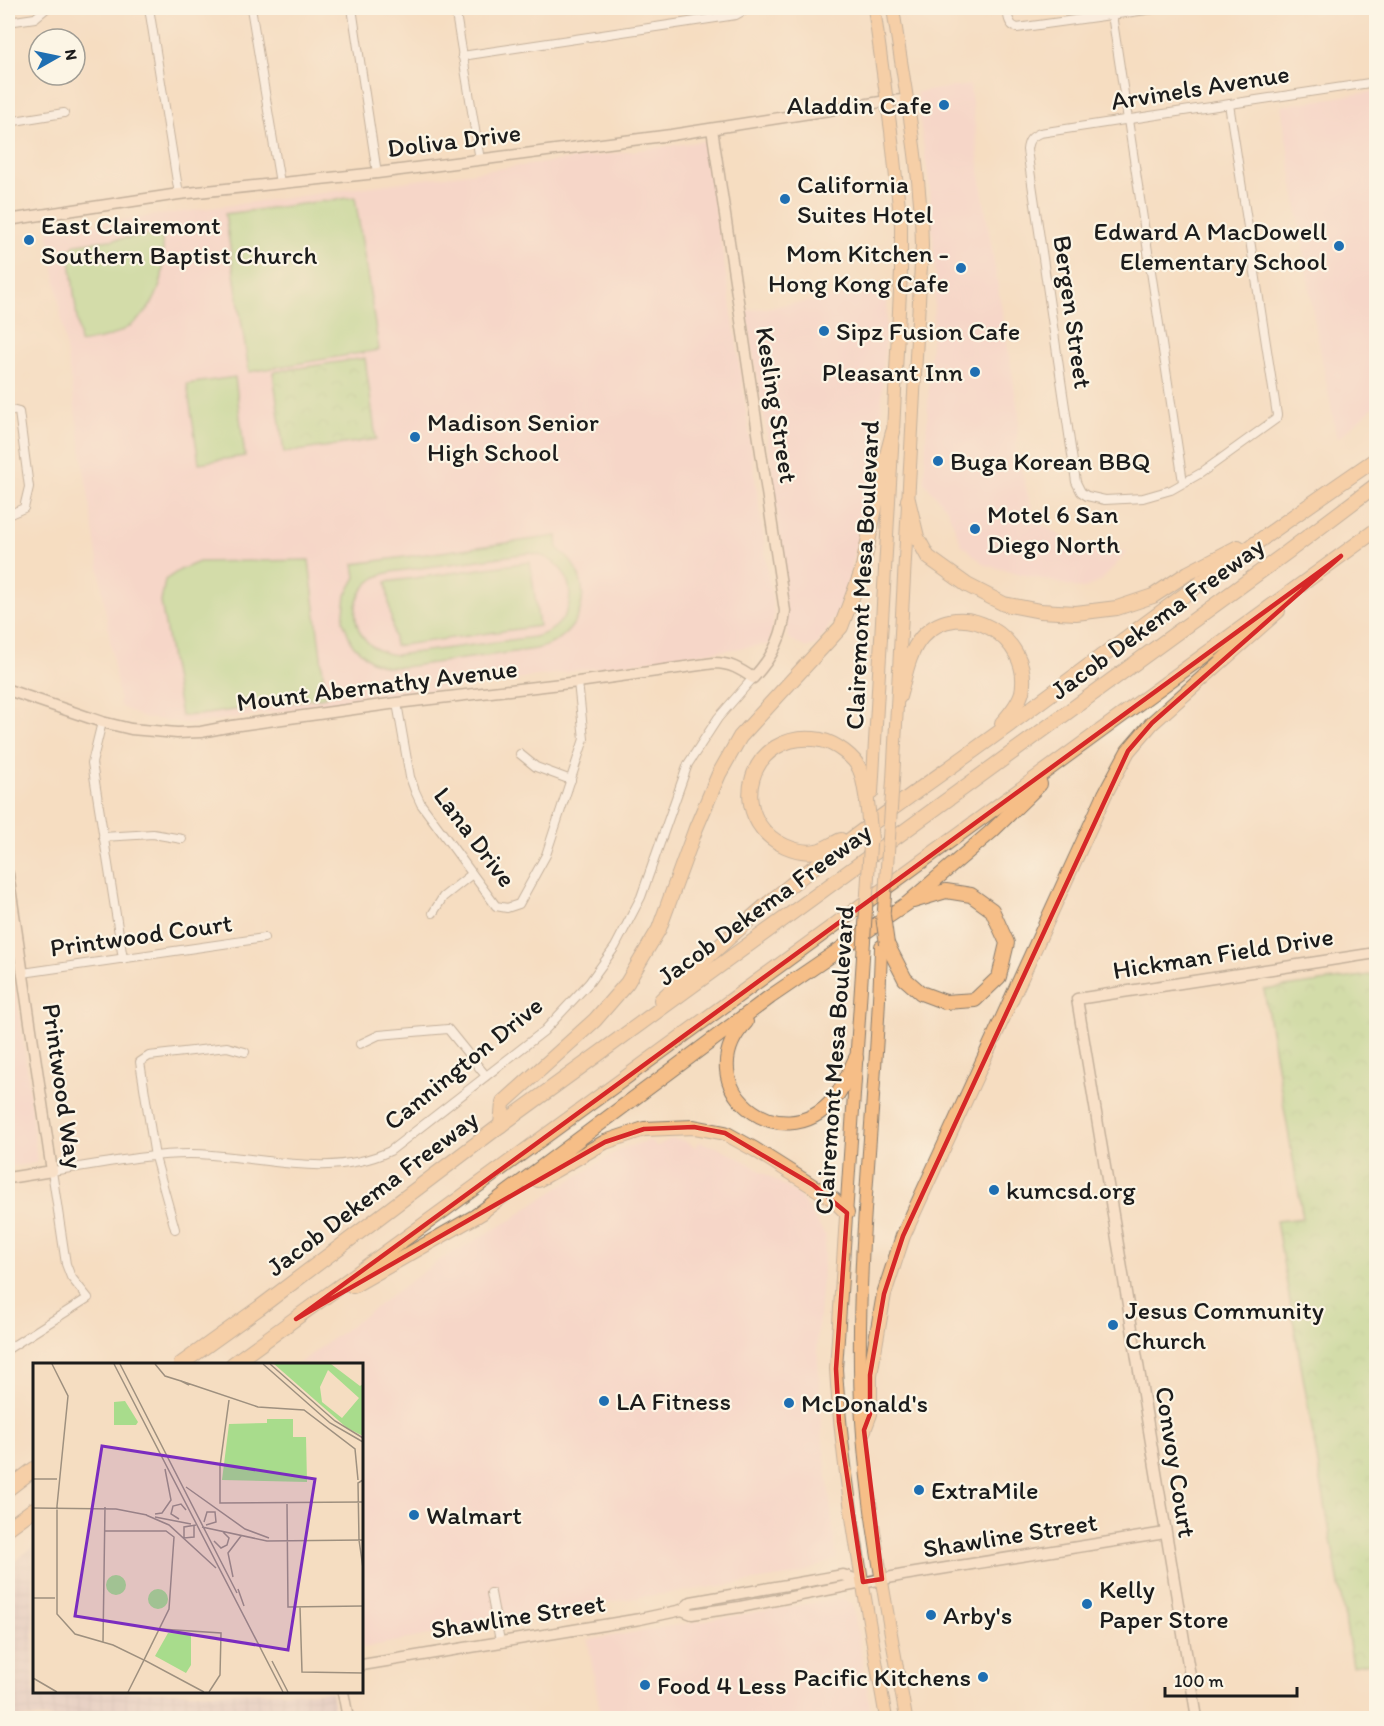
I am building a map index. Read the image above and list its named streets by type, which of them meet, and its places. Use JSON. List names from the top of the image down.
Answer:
{
  "streets": {
    "highway": ["Jacob Dekema Freeway"],
    "main road": ["Clairemont Mesa Boulevard"],
    "street": [
      "Arvinels Avenue",
      "Doliva Drive",
      "Bergen Street",
      "Kesling Street",
      "Mount Abernathy Avenue",
      "Lana Drive",
      "Printwood Court",
      "Hickman Field Drive",
      "Cannington Drive",
      "Printwood Way",
      "Convoy Court",
      "Shawline Street"
    ]
  },
  "crossings": [
    ["Arvinels Avenue", "Bergen Street"],
    ["Doliva Drive", "Kesling Street"],
    ["Doliva Drive", "Clairemont Mesa Boulevard"],
    ["Kesling Street", "Mount Abernathy Avenue"],
    ["Kesling Street", "Cannington Drive"],
    ["Clairemont Mesa Boulevard", "Shawline Street"],
    ["Mount Abernathy Avenue", "Lana Drive"],
    ["Mount Abernathy Avenue", "Cannington Drive"],
    ["Printwood Court", "Printwood Way"],
    ["Hickman Field Drive", "Convoy Court"],
    ["Cannington Drive", "Printwood Way"],
    ["Convoy Court", "Shawline Street"]
  ],
  "places": [
    "Aladdin Cafe",
    "California Suites Hotel",
    "East Clairemont Southern Baptist Church",
    "Edward A MacDowell Elementary School",
    "Mom Kitchen - Hong Kong Cafe",
    "Sipz Fusion Cafe",
    "Pleasant Inn",
    "Madison Senior High School",
    "Buga Korean BBQ",
    "Motel 6 San Diego North",
    "kumcsd.org",
    "Jesus Community Church",
    "LA Fitness",
    "McDonald's",
    "ExtraMile",
    "Walmart",
    "Kelly Paper Store",
    "Arby's",
    "Pacific Kitchens",
    "Food 4 Less"
  ],
  "scale_bar": "100 m",
  "north": "right"
}
